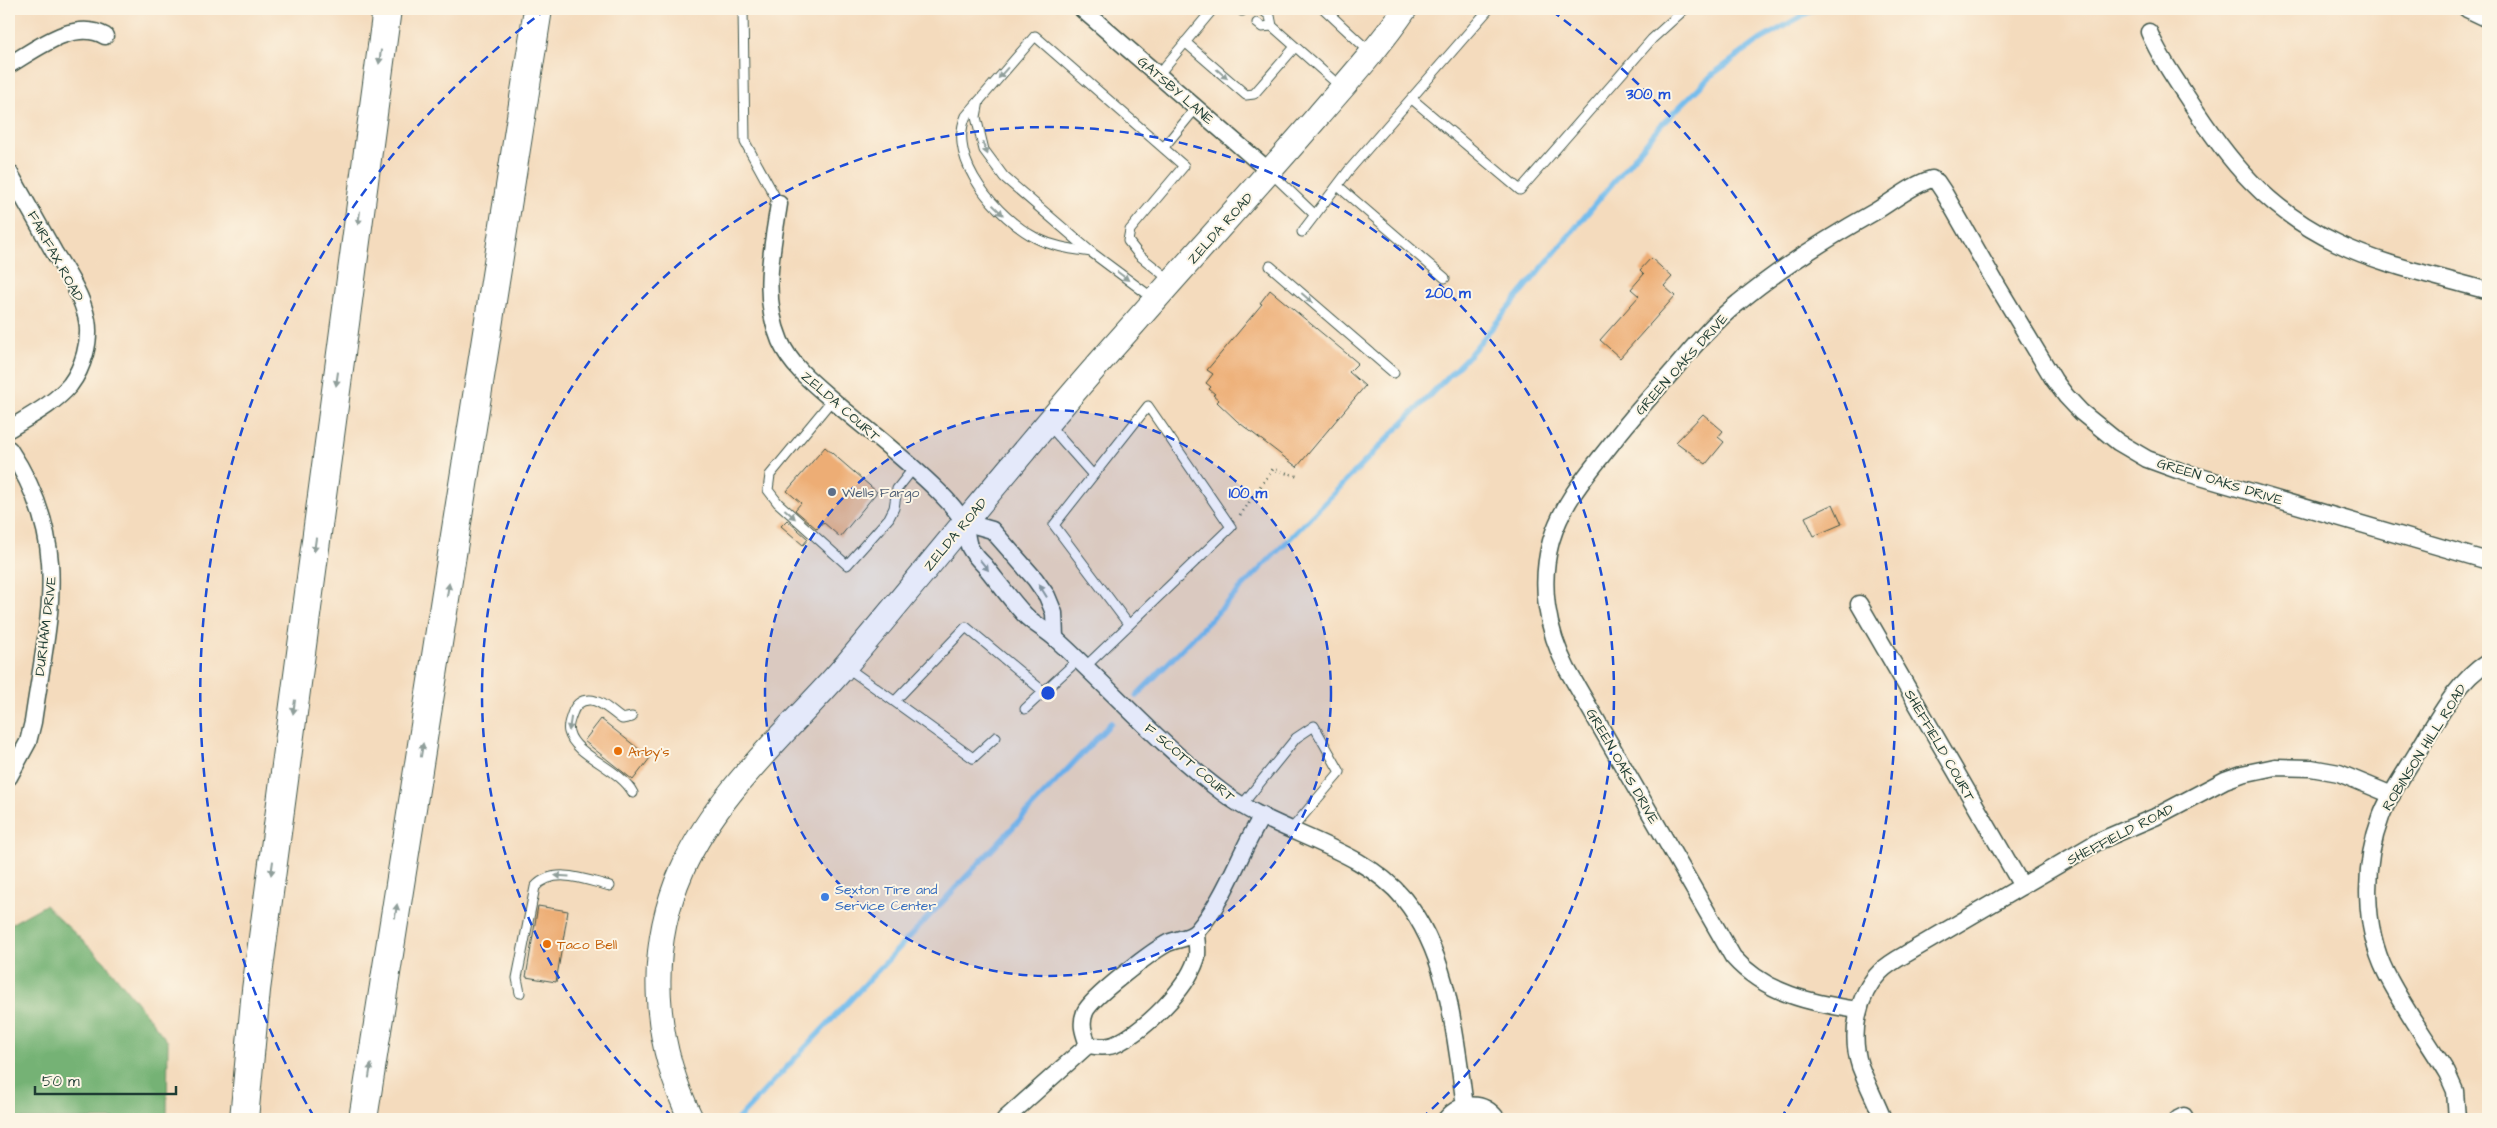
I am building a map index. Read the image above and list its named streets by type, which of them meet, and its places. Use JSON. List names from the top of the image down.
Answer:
{
  "streets": {
    "main road": ["ZELDA ROAD"],
    "street": [
      "GATSBY LANE",
      "FAIRFAX ROAD",
      "GREEN OAKS DRIVE",
      "ZELDA COURT",
      "DURHAM DRIVE",
      "SHEFFIELD COURT",
      "ROBINSON HILL ROAD",
      "F SCOTT COURT",
      "SHEFFIELD ROAD"
    ]
  },
  "crossings": [
    ["GATSBY LANE", "ZELDA ROAD"],
    ["ZELDA ROAD", "ZELDA COURT"],
    ["ZELDA ROAD", "F SCOTT COURT"],
    ["GREEN OAKS DRIVE", "SHEFFIELD ROAD"],
    ["ZELDA COURT", "F SCOTT COURT"],
    ["SHEFFIELD COURT", "SHEFFIELD ROAD"],
    ["ROBINSON HILL ROAD", "SHEFFIELD ROAD"]
  ],
  "places": [
    "Wells Fargo",
    "Arby's",
    "Sexton Tire and Service Center",
    "Taco Bell"
  ],
  "scale_bar": "50 m",
  "rings": ["300 m", "200 m", "100 m"]
}
